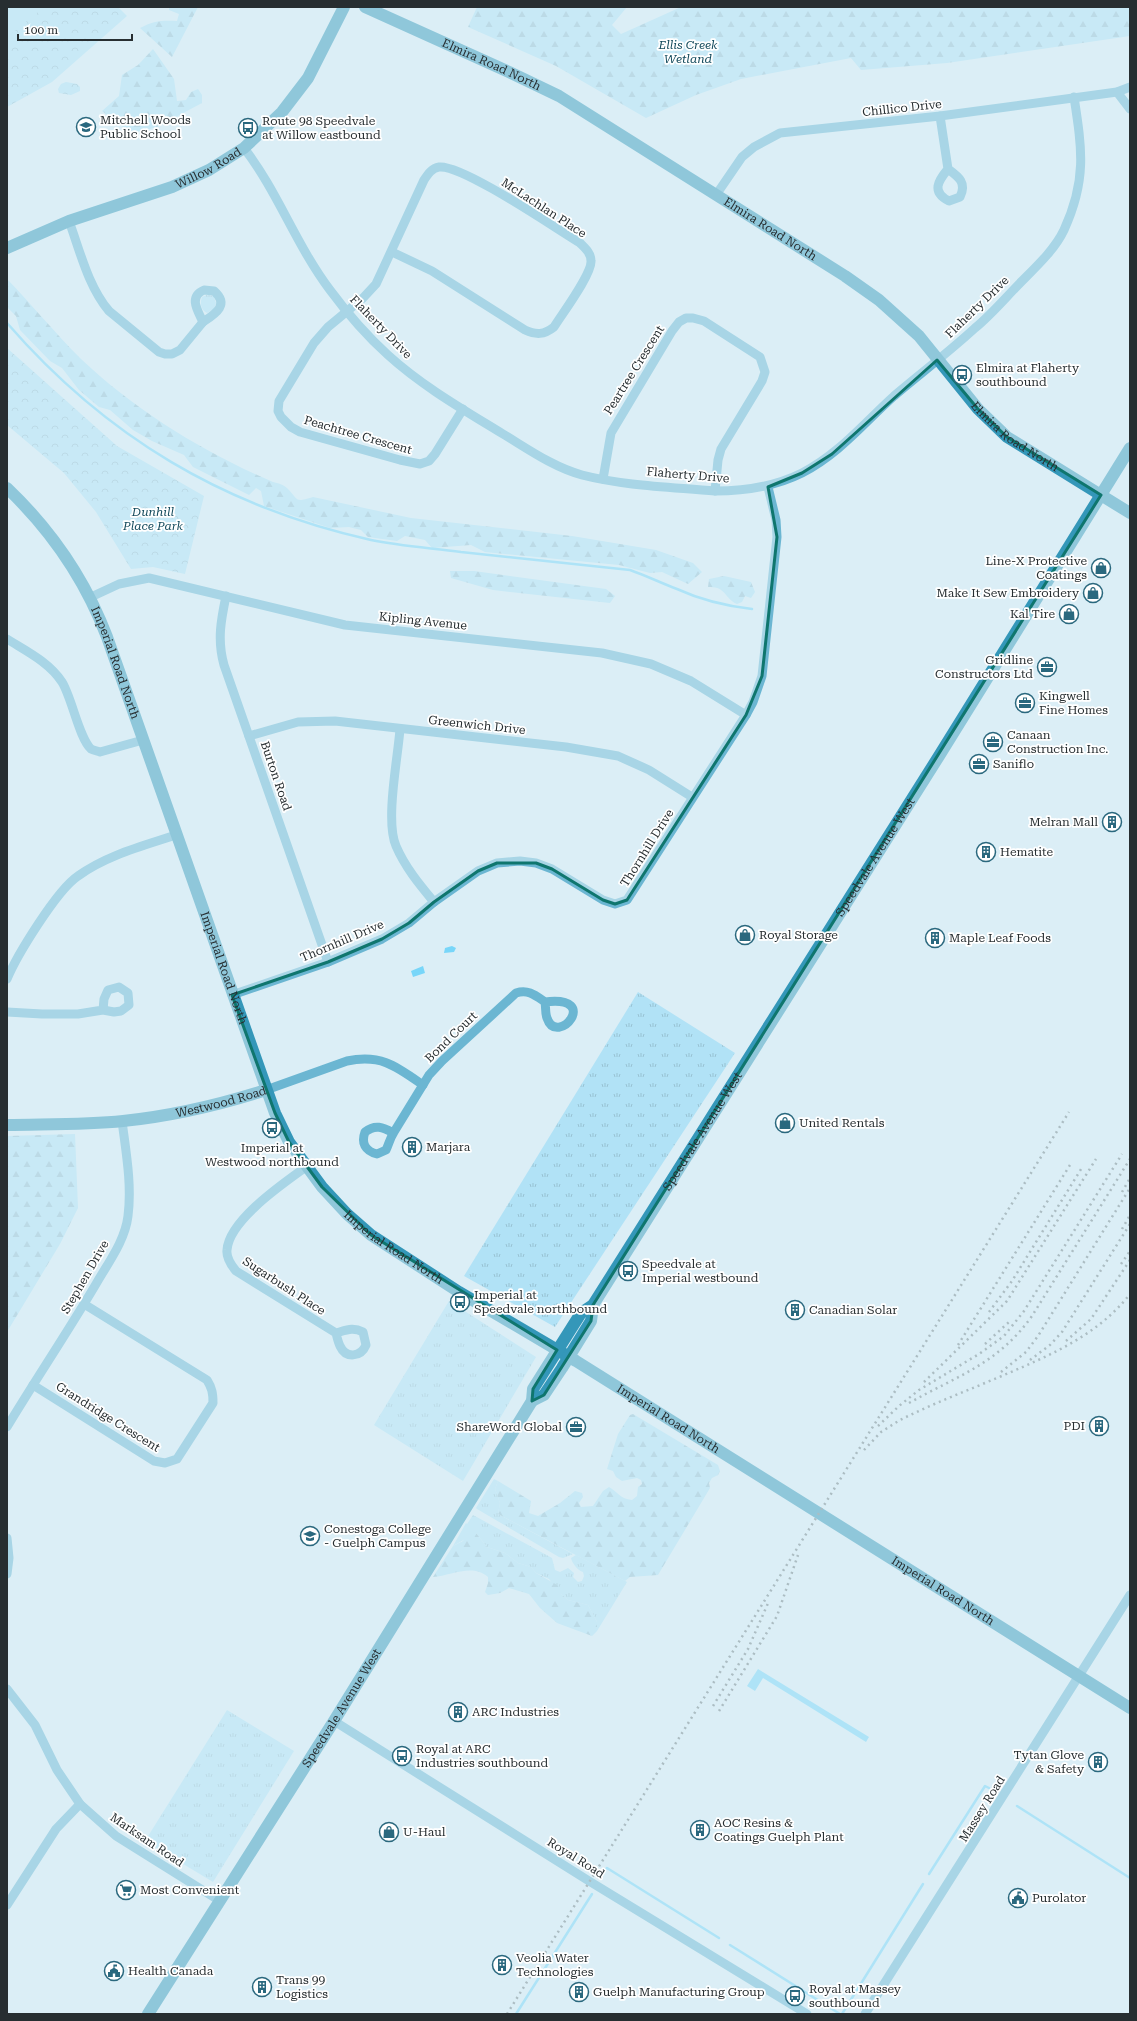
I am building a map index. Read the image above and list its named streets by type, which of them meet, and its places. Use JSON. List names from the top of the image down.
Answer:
{
  "streets": {
    "main road": [
      "Elmira Road North",
      "Willow Road",
      "Imperial Road North",
      "Speedvale Avenue West",
      "Westwood Road"
    ],
    "street": [
      "Chillico Drive",
      "McLachlan Place",
      "Flaherty Drive",
      "Peartree Crescent",
      "Peachtree Crescent",
      "Kipling Avenue",
      "Greenwich Drive",
      "Burton Road",
      "Thornhill Drive",
      "Bond Court",
      "Stephen Drive",
      "Sugarbush Place",
      "Grandridge Crescent",
      "Massey Road",
      "Marksam Road",
      "Royal Road"
    ]
  },
  "crossings": [
    ["Elmira Road North", "Chillico Drive"],
    ["Elmira Road North", "Flaherty Drive"],
    ["Elmira Road North", "Speedvale Avenue West"],
    ["Chillico Drive", "Flaherty Drive"],
    ["Willow Road", "Flaherty Drive"],
    ["McLachlan Place", "Flaherty Drive"],
    ["McLachlan Place", "Peachtree Crescent"],
    ["Flaherty Drive", "Peartree Crescent"],
    ["Flaherty Drive", "Peachtree Crescent"],
    ["Flaherty Drive", "Thornhill Drive"],
    ["Kipling Avenue", "Imperial Road North"],
    ["Kipling Avenue", "Burton Road"],
    ["Kipling Avenue", "Thornhill Drive"],
    ["Imperial Road North", "Thornhill Drive"],
    ["Imperial Road North", "Speedvale Avenue West"],
    ["Imperial Road North", "Westwood Road"],
    ["Imperial Road North", "Sugarbush Place"],
    ["Imperial Road North", "Massey Road"],
    ["Greenwich Drive", "Burton Road"],
    ["Greenwich Drive", "Thornhill Drive"],
    ["Burton Road", "Thornhill Drive"],
    ["Speedvale Avenue West", "Marksam Road"],
    ["Speedvale Avenue West", "Royal Road"],
    ["Bond Court", "Westwood Road"],
    ["Westwood Road", "Stephen Drive"],
    ["Stephen Drive", "Grandridge Crescent"]
  ],
  "parks": ["Ellis Creek Wetland", "Dunhill Place Park"],
  "places": {
    "school or university": ["Mitchell Woods Public School", "Conestoga College - Guelph Campus"],
    "bus stop": [
      "Route 98 Speedvale at Willow eastbound",
      "Elmira at Flaherty southbound",
      "Imperial at Westwood northbound",
      "Speedvale at Imperial westbound",
      "Imperial at Speedvale northbound",
      "Royal at ARC Industries southbound",
      "Royal at Massey southbound"
    ],
    "shop": [
      "Line-X Protective Coatings",
      "Make It Sew Embroidery",
      "Kal Tire",
      "Royal Storage",
      "United Rentals",
      "U-Haul"
    ],
    "office": [
      "Gridline Constructors Ltd",
      "Kingwell Fine Homes",
      "Canaan Construction Inc.",
      "Saniflo",
      "ShareWord Global"
    ],
    "building": [
      "Melran Mall",
      "Hematite",
      "Maple Leaf Foods",
      "Marjara",
      "Canadian Solar",
      "PDI",
      "ARC Industries",
      "Tytan Glove & Safety",
      "AOC Resins & Coatings Guelph Plant",
      "Veolia Water Technologies",
      "Trans 99 Logistics",
      "Guelph Manufacturing Group"
    ],
    "supermarket": ["Most Convenient"],
    "public building": ["Purolator", "Health Canada"]
  },
  "scale_bar": "100 m"
}
